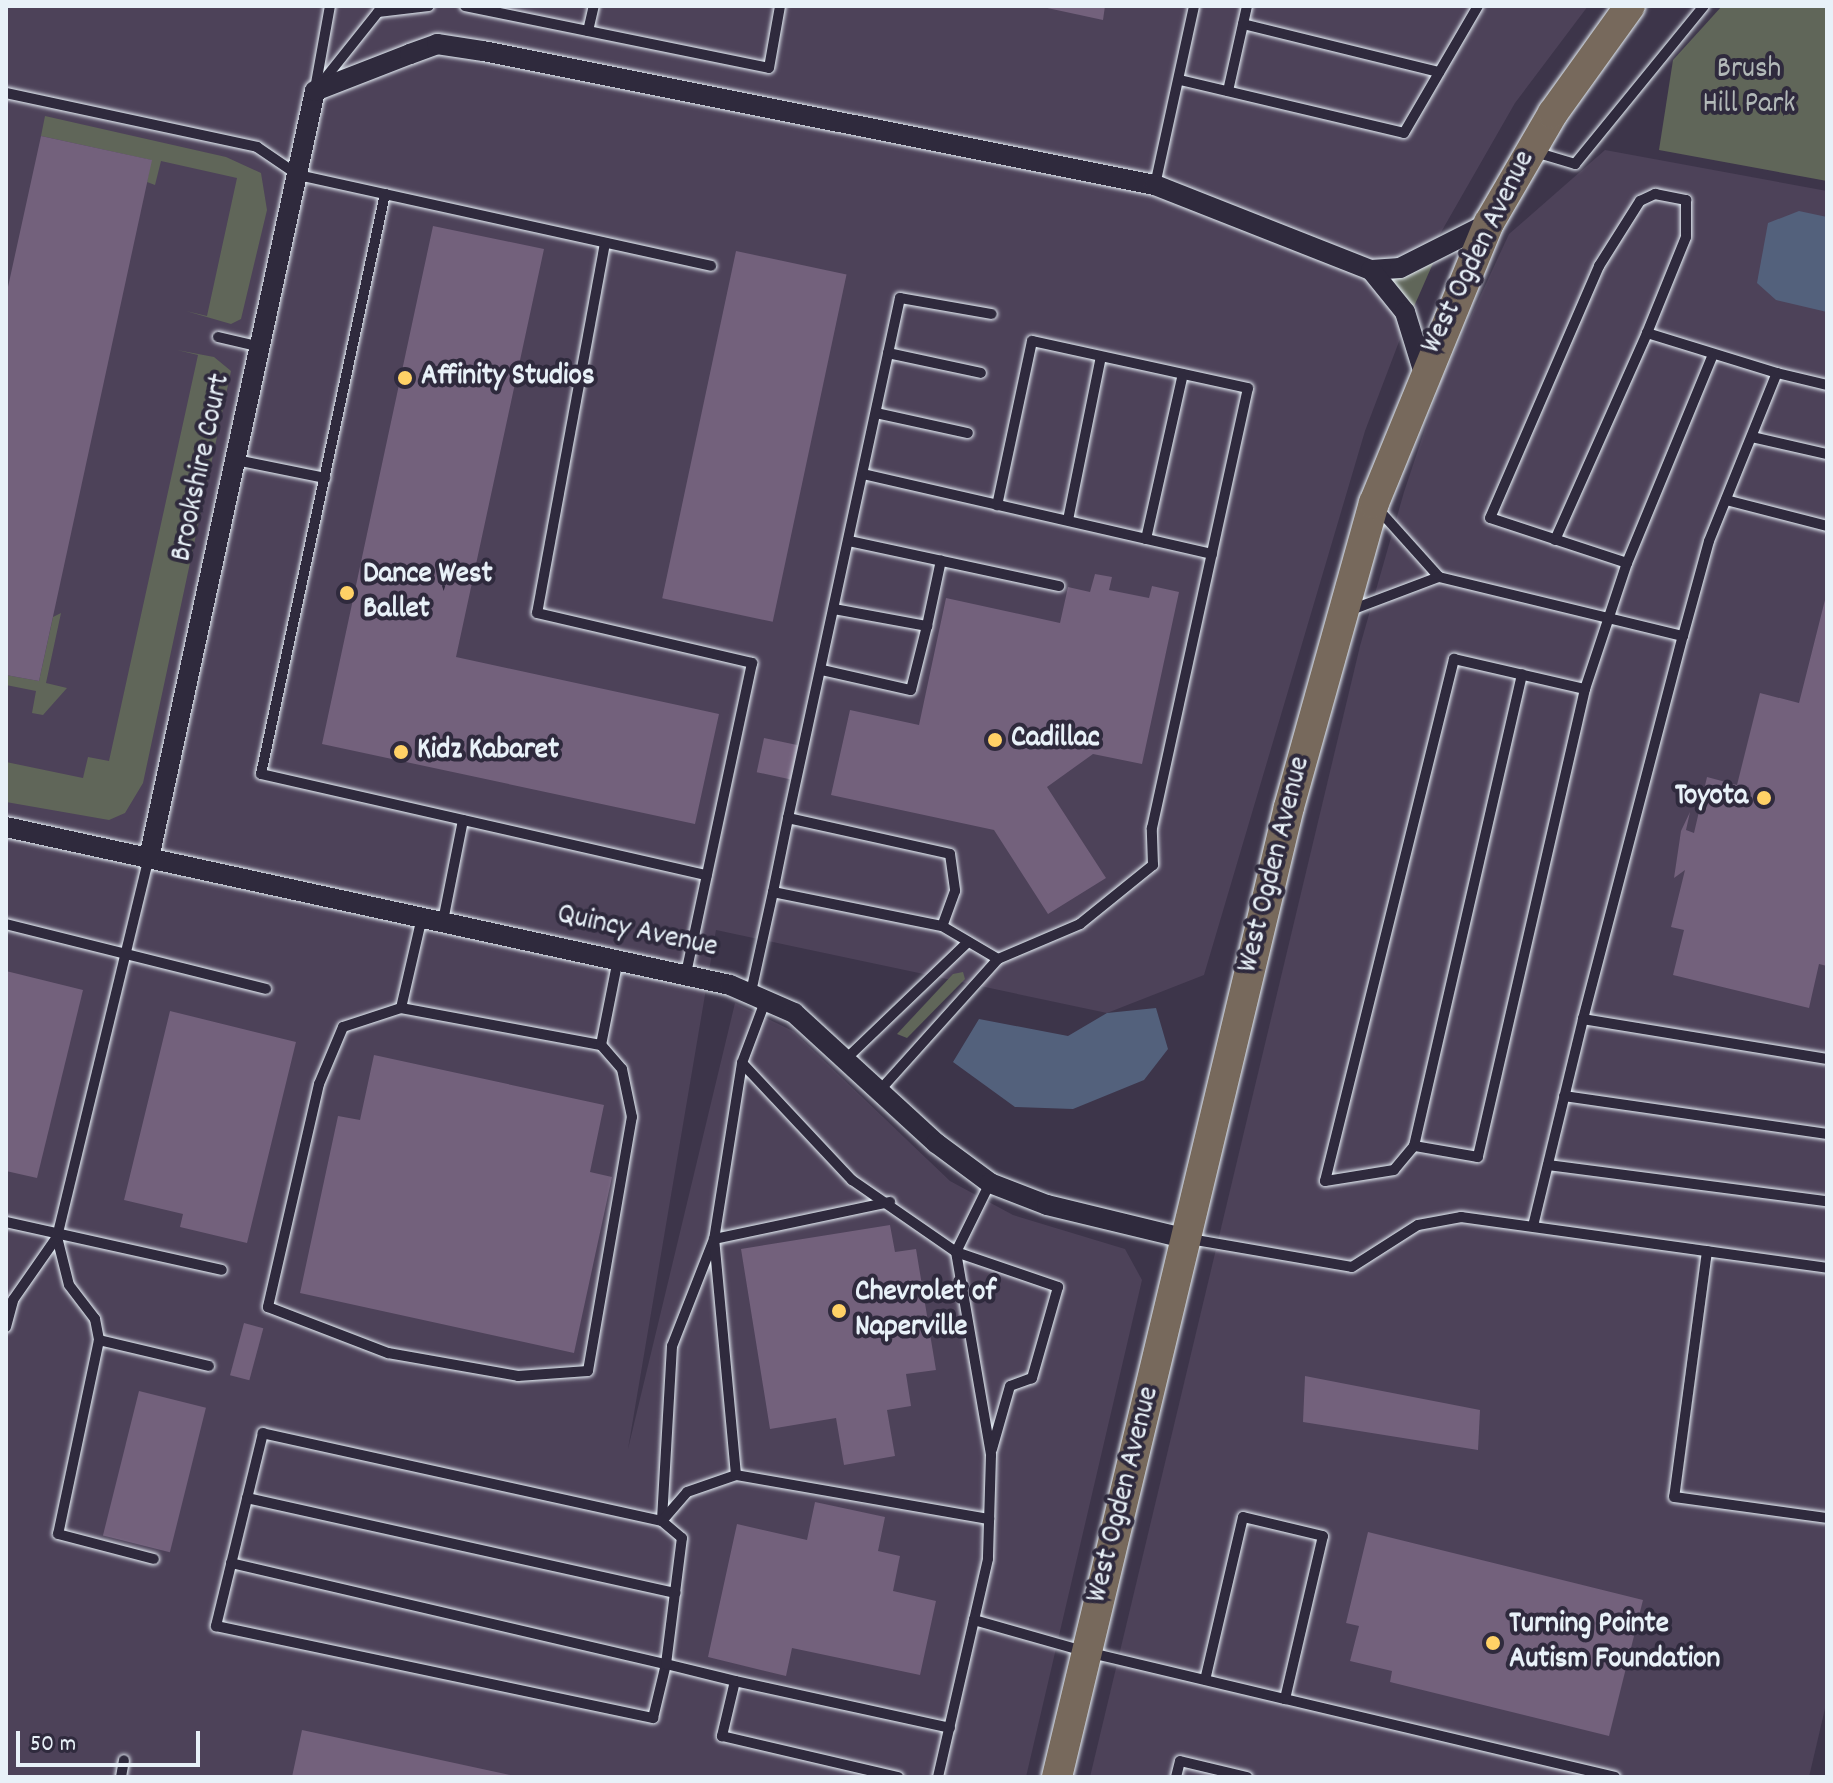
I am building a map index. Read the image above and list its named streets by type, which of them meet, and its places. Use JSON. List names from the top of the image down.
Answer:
{
  "streets": {
    "main road": ["West Ogden Avenue"],
    "street": ["Brookshire Court", "Quincy Avenue"]
  },
  "crossings": [
    ["West Ogden Avenue", "Quincy Avenue"],
    ["Brookshire Court", "Quincy Avenue"]
  ],
  "parks": ["Brush Hill Park"],
  "places": [
    "Affinity Studios",
    "Dance West Ballet",
    "Cadillac",
    "Kidz Kabaret",
    "Toyota",
    "Chevrolet of Naperville",
    "Turning Pointe Autism Foundation"
  ],
  "scale_bar": "50 m"
}
